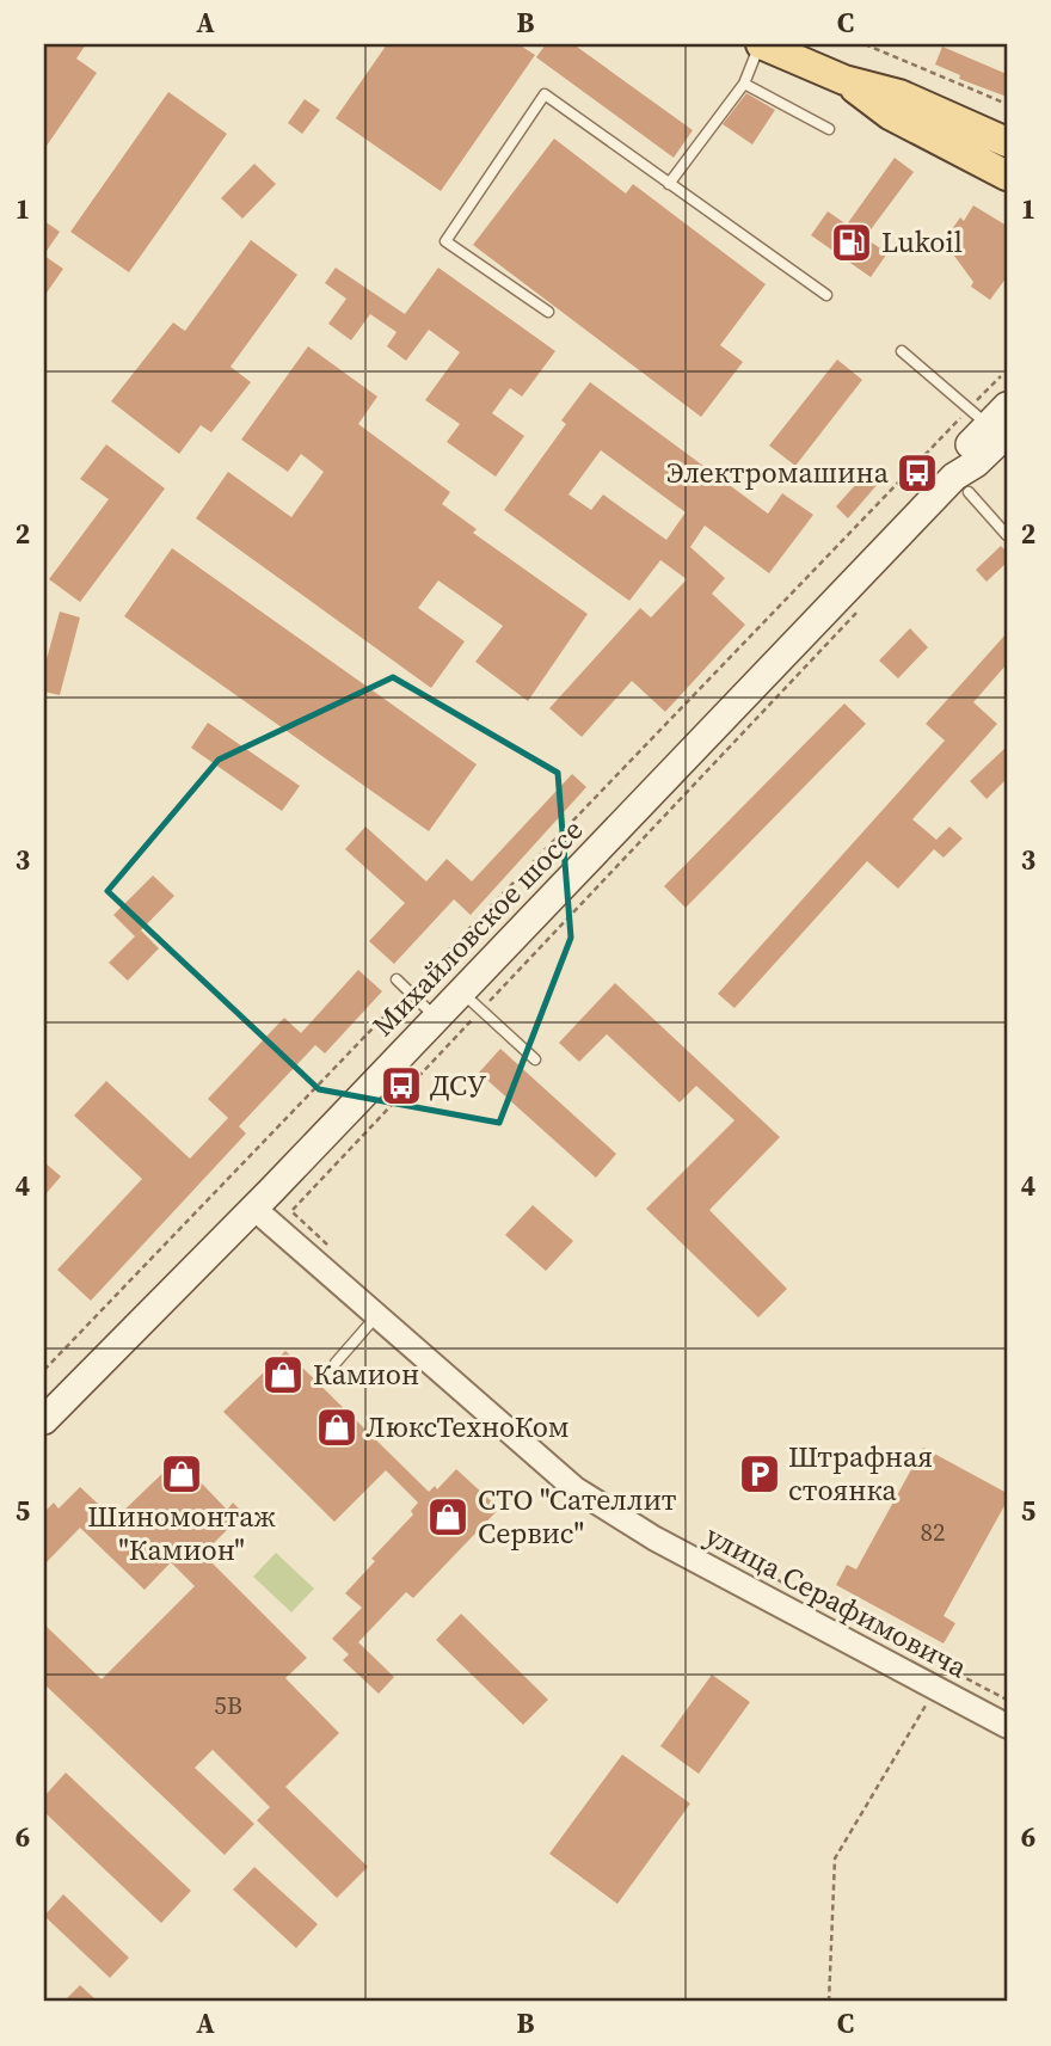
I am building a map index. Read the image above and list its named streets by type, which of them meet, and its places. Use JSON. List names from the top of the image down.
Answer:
{
  "streets": {
    "main road": ["Михайловское шоссе"],
    "street": ["улица Серафимовича"]
  },
  "crossings": [
    ["Михайловское шоссе", "улица Серафимовича"]
  ],
  "places": {
    "fuel station": ["Lukoil"],
    "bus stop": ["Электромашина", "ДСУ"],
    "shop": [
      "Камион",
      "ЛюксТехноКом",
      "Шиномонтаж \"Камион\"",
      "СТО \"Сателлит Сервис\""
    ],
    "parking": ["Штрафная стоянка"]
  },
  "house_numbers": ["82", "5В"],
  "grid": {
    "columns": ["A", "B", "C"],
    "rows": [
      "1",
      "2",
      "3",
      "4",
      "5",
      "6"
    ]
  }
}
